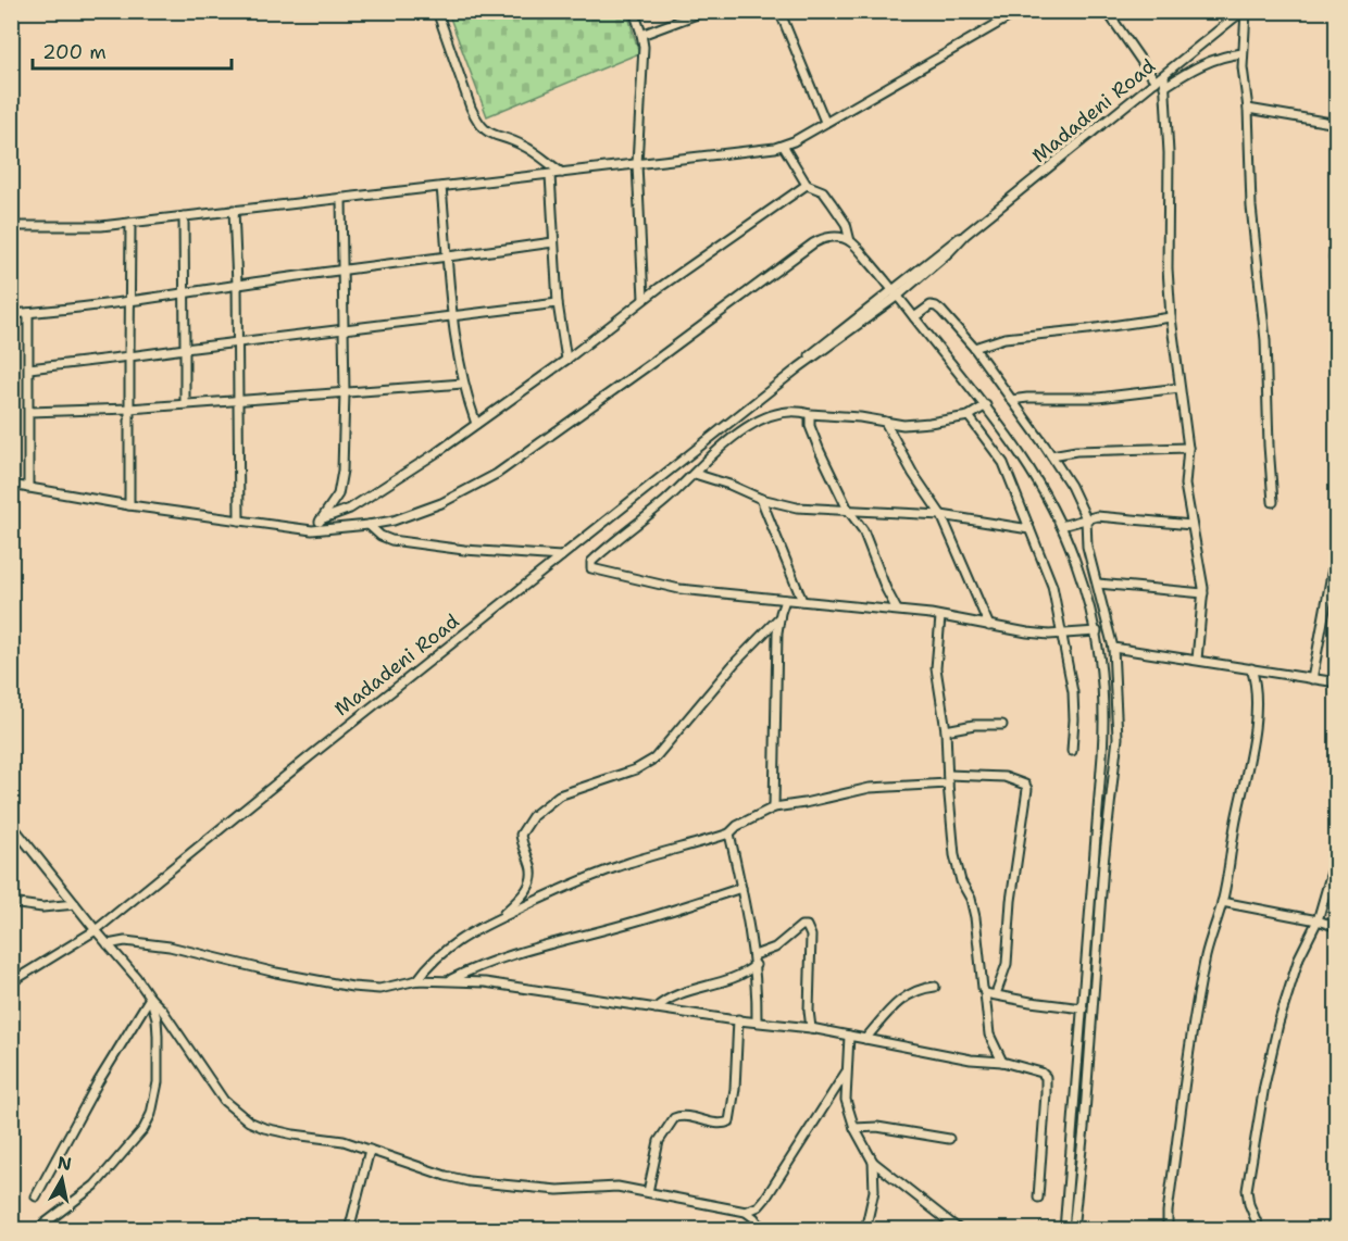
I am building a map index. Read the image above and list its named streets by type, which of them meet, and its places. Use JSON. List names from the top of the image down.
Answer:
{
  "streets": {
    "street": ["Madadeni Road"]
  },
  "scale_bar": "200 m",
  "north": "top"
}
